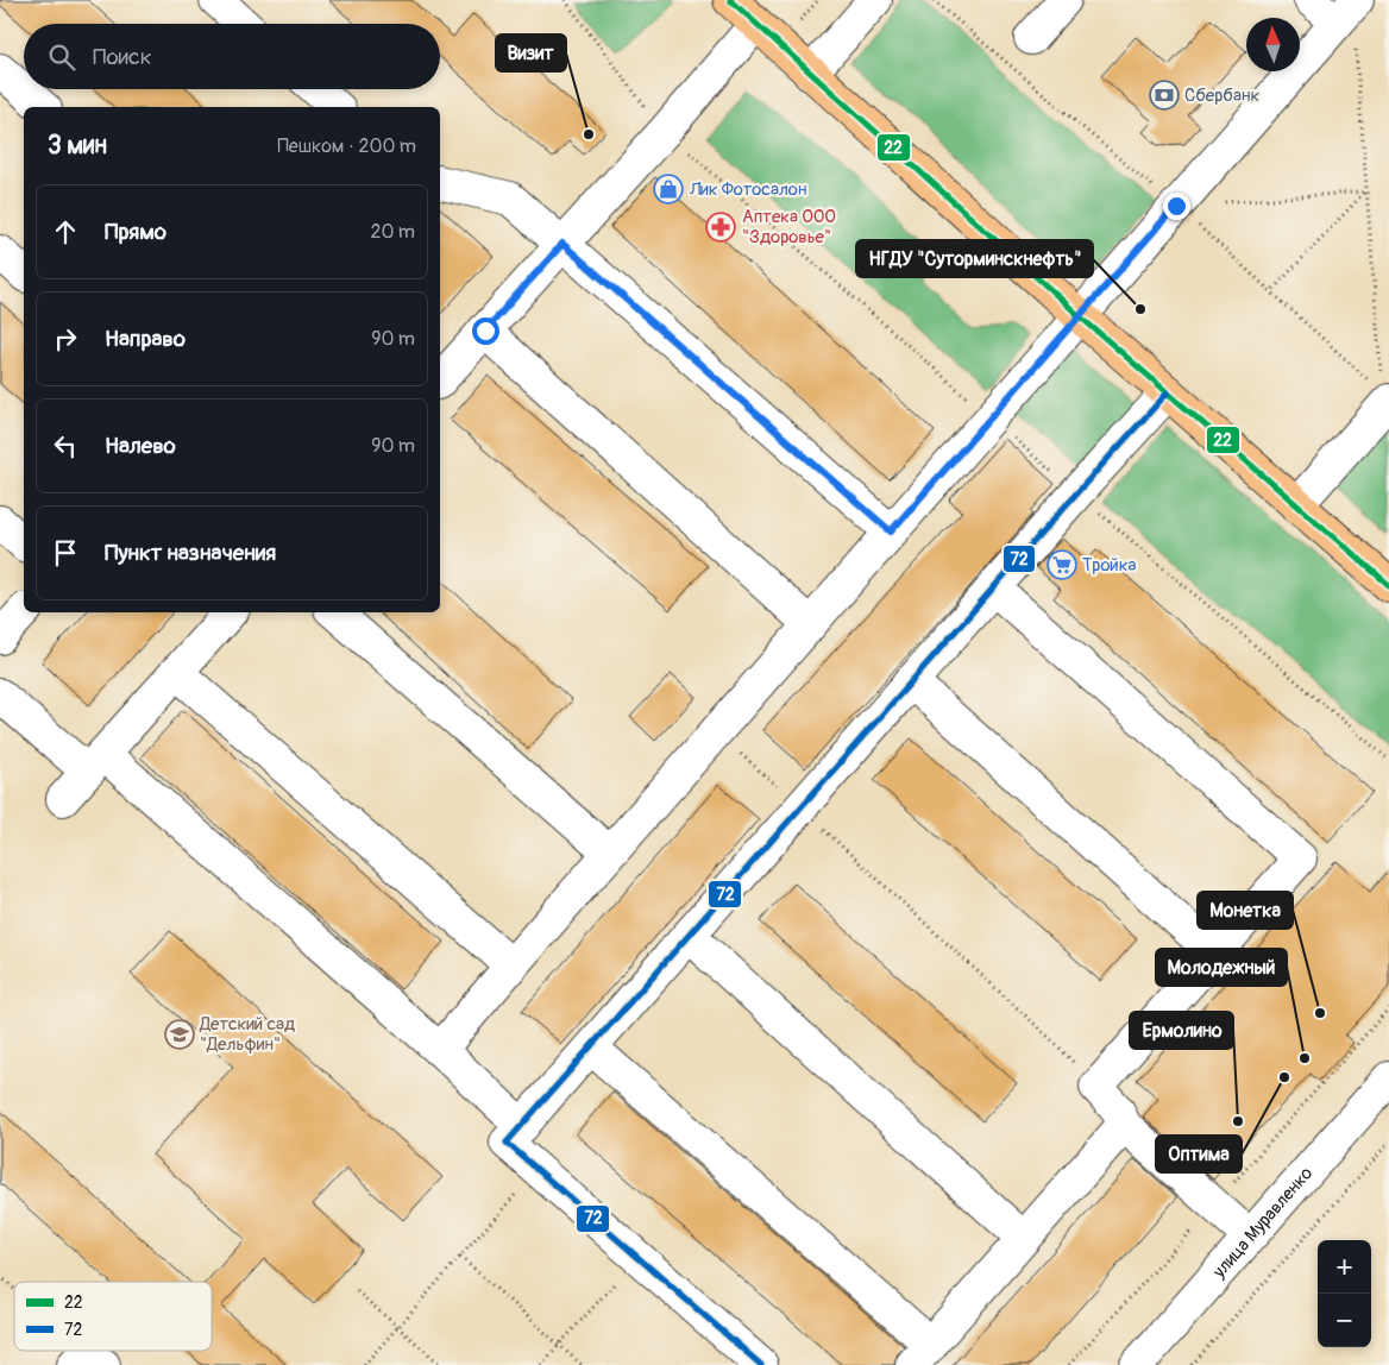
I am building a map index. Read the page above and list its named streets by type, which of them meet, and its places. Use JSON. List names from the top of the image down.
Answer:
{
  "streets": {
    "street": ["улица Муравленко"]
  },
  "places": {
    "bank": ["Сбербанк"],
    "other": [
      "Визит",
      "НГДУ \"Суторминскнефть\"",
      "Монетка",
      "Молодежный",
      "Оптима",
      "Ермолино"
    ],
    "shop": ["Лик Фотосалон"],
    "pharmacy": ["Аптека ООО \"Здоровье\""],
    "supermarket": ["Тройка"],
    "school or university": ["Детский сад \"Дельфин\""]
  },
  "lines": ["transit line 22", "transit line 72"],
  "legend": ["22", "72"],
  "north": "top",
  "page": {
    "search": "Поиск",
    "heading": ["3 мин", "Пешком · 200 m"],
    "list": [
      ["Прямо", "20 m"],
      ["Направо", "90 m"],
      ["Налево", "90 m"],
      "Пункт назначения"
    ],
    "map_buttons": ["+", "−"]
  }
}
